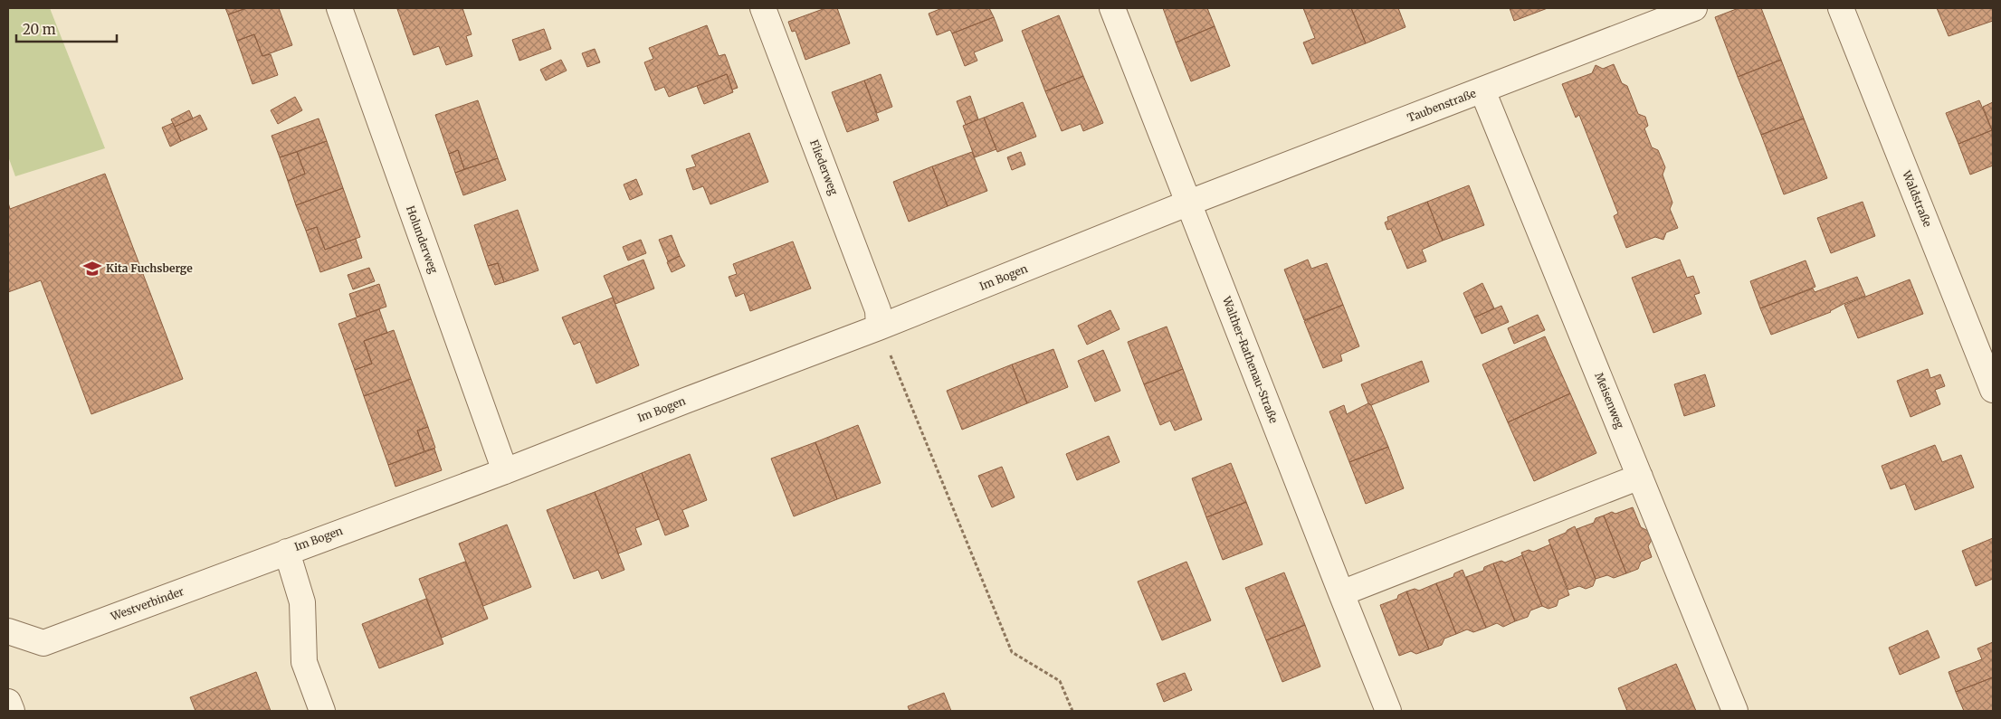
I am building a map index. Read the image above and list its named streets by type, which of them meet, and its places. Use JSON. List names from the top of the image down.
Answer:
{
  "streets": {
    "street": [
      "Taubenstraße",
      "Fliederweg",
      "Waldstraße",
      "Holunderweg",
      "Im Bogen",
      "Walther-Rathenau-Straße",
      "Meisenweg",
      "Westverbinder"
    ]
  },
  "crossings": [
    ["Taubenstraße", "Im Bogen"],
    ["Taubenstraße", "Walther-Rathenau-Straße"],
    ["Taubenstraße", "Meisenweg"],
    ["Fliederweg", "Im Bogen"],
    ["Holunderweg", "Im Bogen"],
    ["Im Bogen", "Walther-Rathenau-Straße"],
    ["Im Bogen", "Westverbinder"]
  ],
  "places": {
    "school or university": ["Kita Fuchsberge"]
  },
  "scale_bar": "20 m"
}
